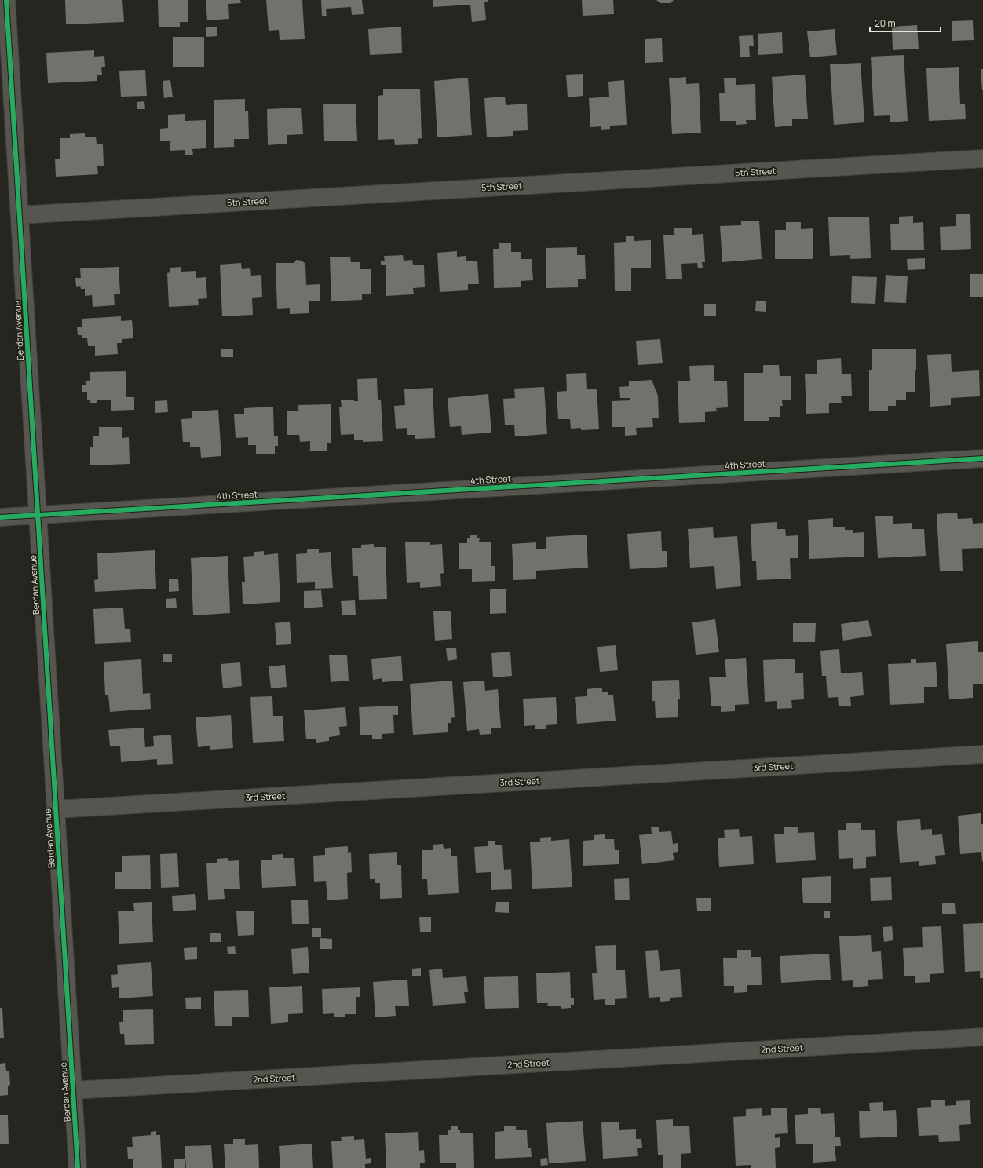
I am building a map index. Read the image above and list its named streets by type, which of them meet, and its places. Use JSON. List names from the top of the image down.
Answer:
{
  "streets": {
    "street": [
      "5th Street",
      "Berdan Avenue",
      "4th Street",
      "3rd Street",
      "2nd Street"
    ]
  },
  "crossings": [
    ["5th Street", "Berdan Avenue"],
    ["Berdan Avenue", "4th Street"],
    ["Berdan Avenue", "3rd Street"],
    ["Berdan Avenue", "2nd Street"]
  ],
  "scale_bar": "20 m"
}
